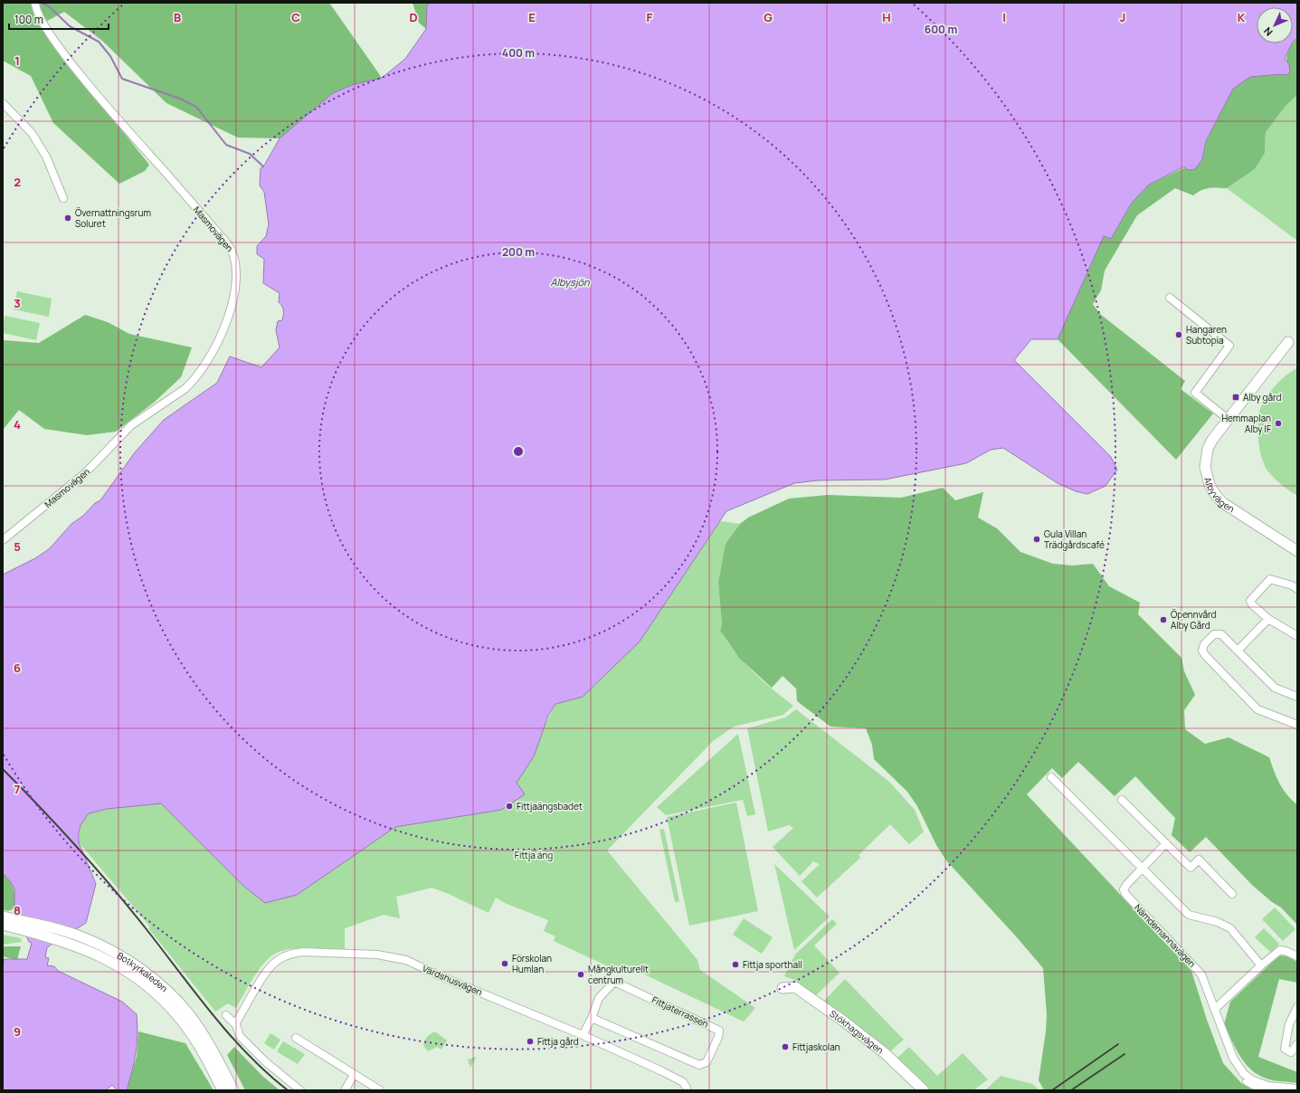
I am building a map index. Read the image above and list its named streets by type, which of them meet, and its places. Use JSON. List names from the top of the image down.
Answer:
{
  "streets": {
    "main road": ["Albyvägen", "Botkyrkaleden", "Stökhagsvägen"],
    "street": [
      "Masmovägen",
      "Nämdemannavägen",
      "Värdshusvägen",
      "Fittjaterrassen"
    ]
  },
  "crossings": [
    ["Värdshusvägen", "Fittjaterrassen"]
  ],
  "water": ["Albysjön"],
  "parks": ["Fittja äng"],
  "places": {
    "other": [
      "Övernattningsrum Soluret",
      "Hangaren Subtopia",
      "Hemmaplan Alby IF",
      "Gula Villan Trädgårdscafé",
      "Öpennvård Alby Gård",
      "Fittjaängsbadet",
      "Förskolan Humlan",
      "Fittja sporthall",
      "Mångkulturellt centrum",
      "Fittja gård",
      "Fittjaskolan"
    ],
    "transit": ["Alby gård"]
  },
  "scale_bar": "100 m",
  "north": "bottom left",
  "grid": {
    "columns": [
      "B",
      "C",
      "D",
      "E",
      "F",
      "G",
      "H",
      "I",
      "J",
      "K"
    ],
    "rows": [
      "1",
      "2",
      "3",
      "4",
      "5",
      "6",
      "7",
      "8",
      "9"
    ]
  },
  "rings": ["600 m", "400 m", "200 m"]
}
